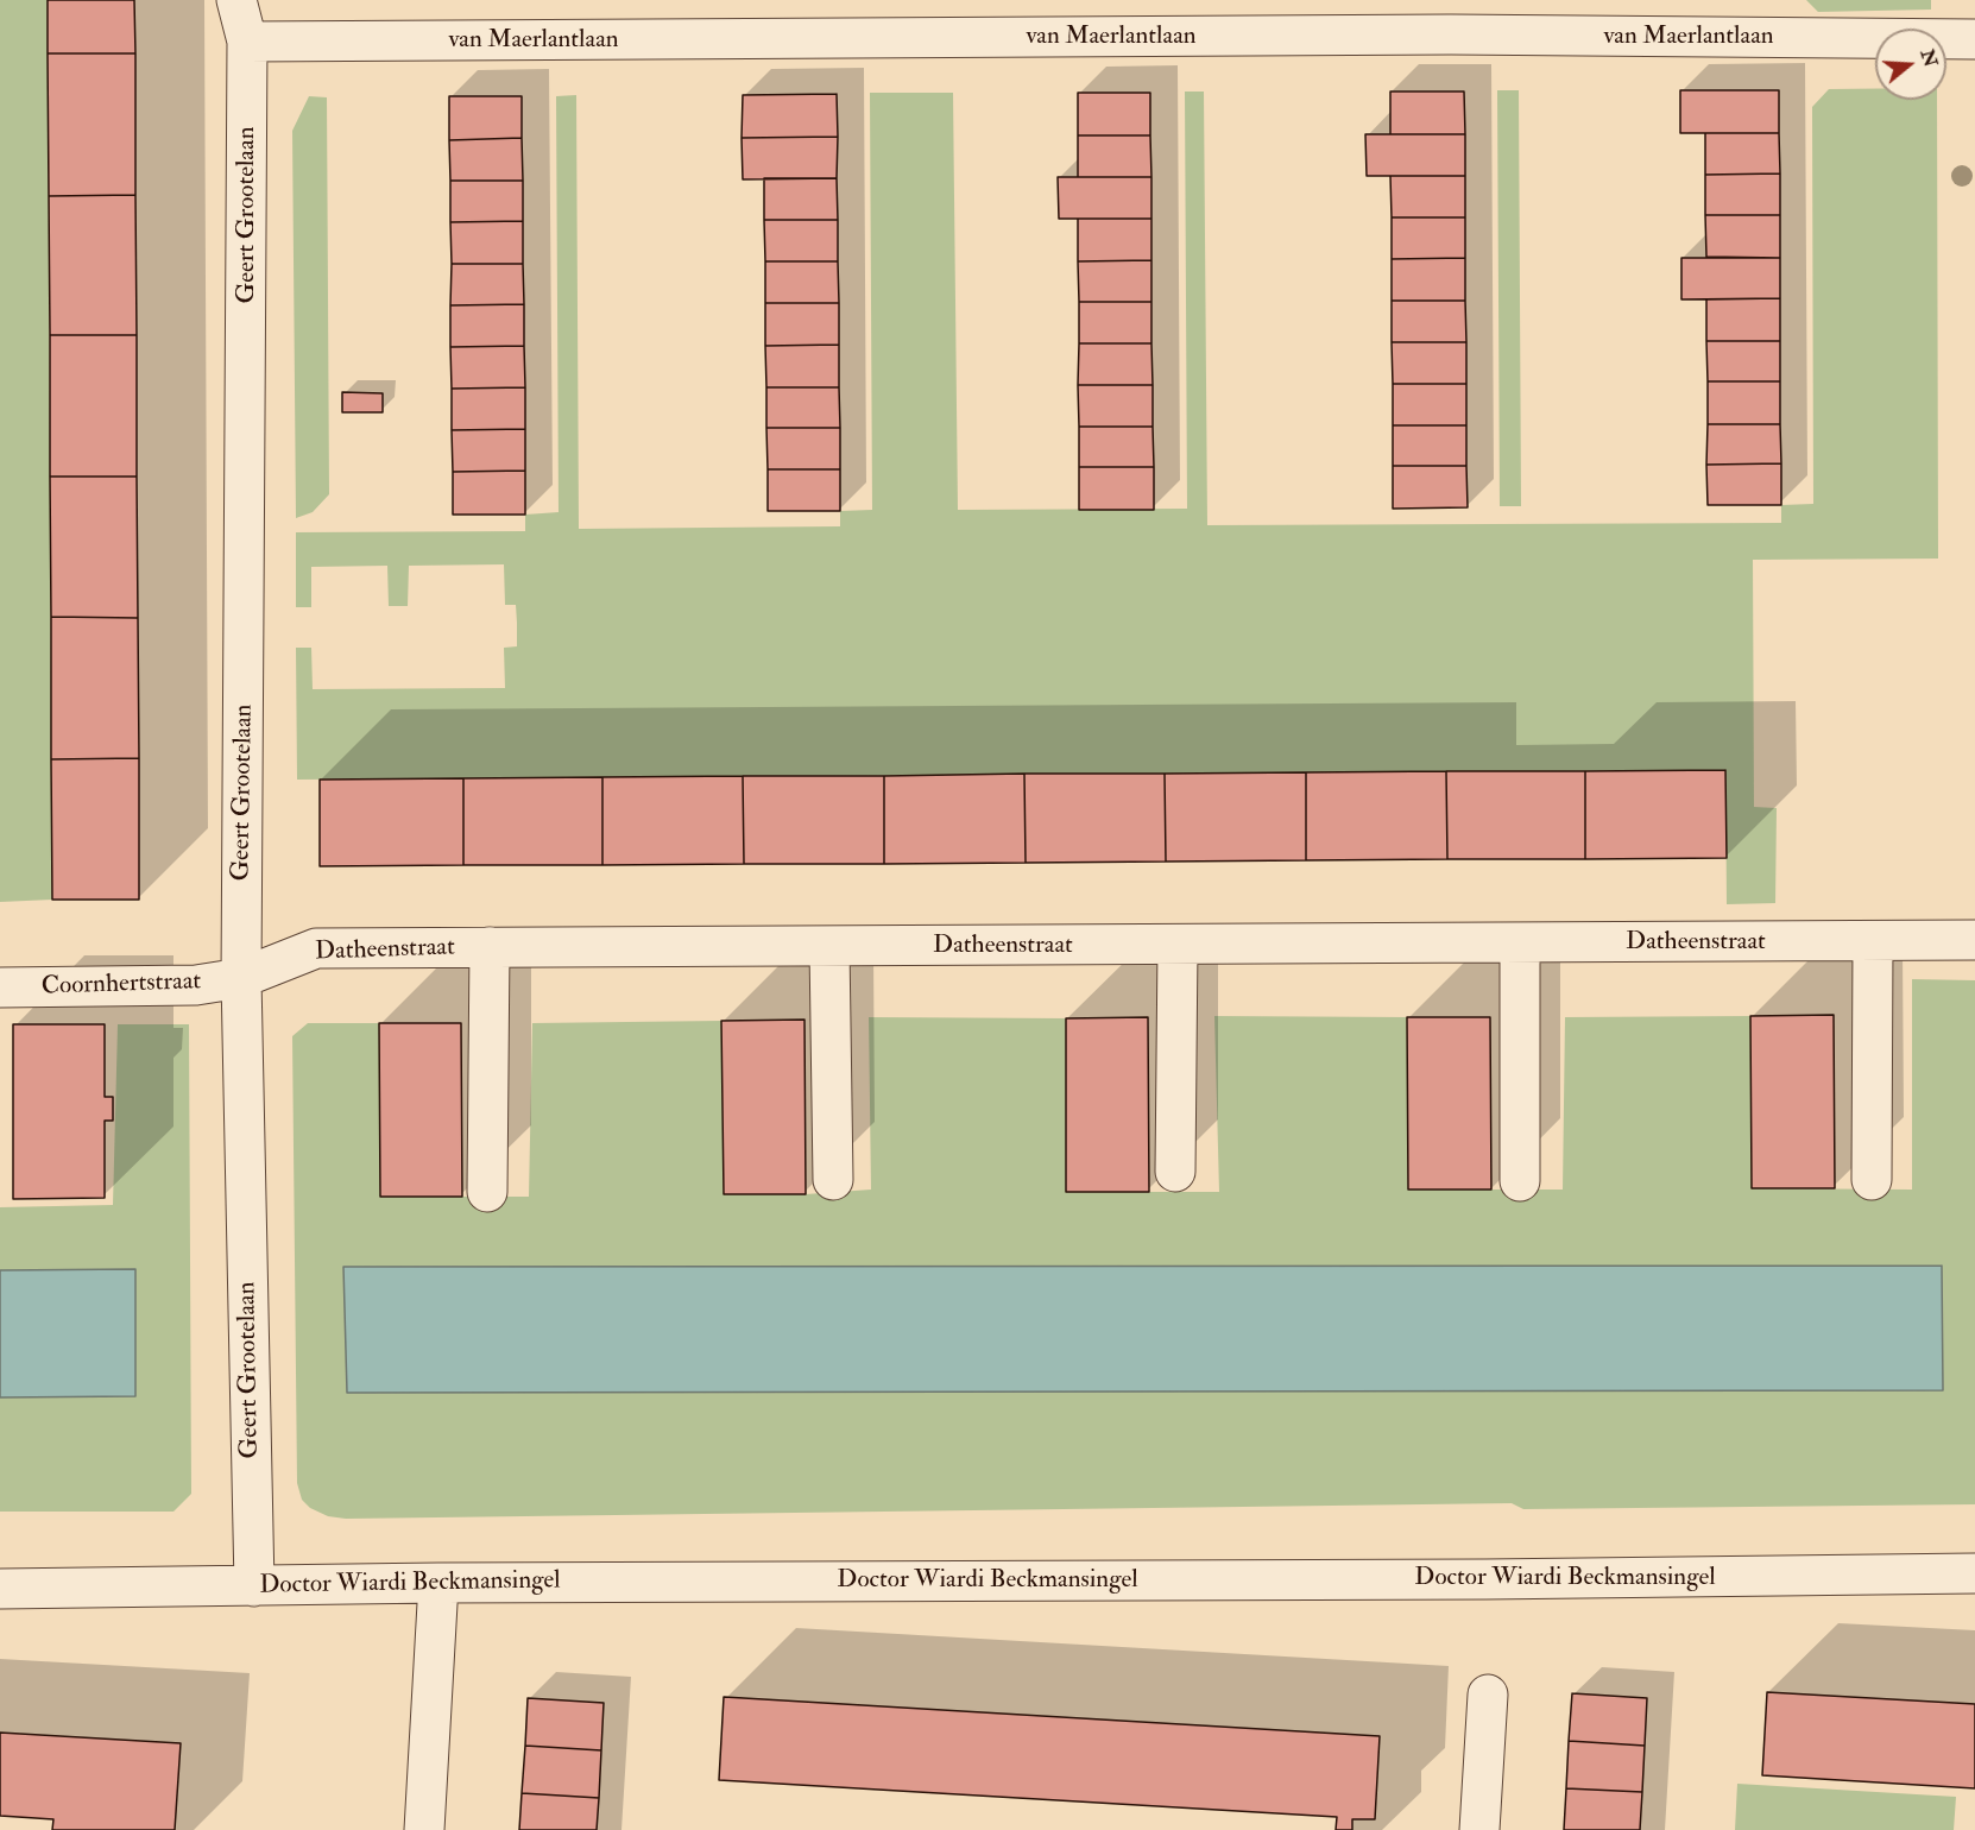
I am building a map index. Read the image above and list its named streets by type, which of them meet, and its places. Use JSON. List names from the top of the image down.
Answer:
{
  "streets": {
    "street": [
      "van Maerlantlaan",
      "Geert Grootelaan",
      "Datheenstraat",
      "Coornhertstraat",
      "Doctor Wiardi Beckmansingel"
    ]
  },
  "crossings": [
    ["van Maerlantlaan", "Geert Grootelaan"],
    ["Geert Grootelaan", "Datheenstraat"],
    ["Geert Grootelaan", "Coornhertstraat"],
    ["Geert Grootelaan", "Doctor Wiardi Beckmansingel"],
    ["Datheenstraat", "Coornhertstraat"]
  ],
  "north": "right"
}
